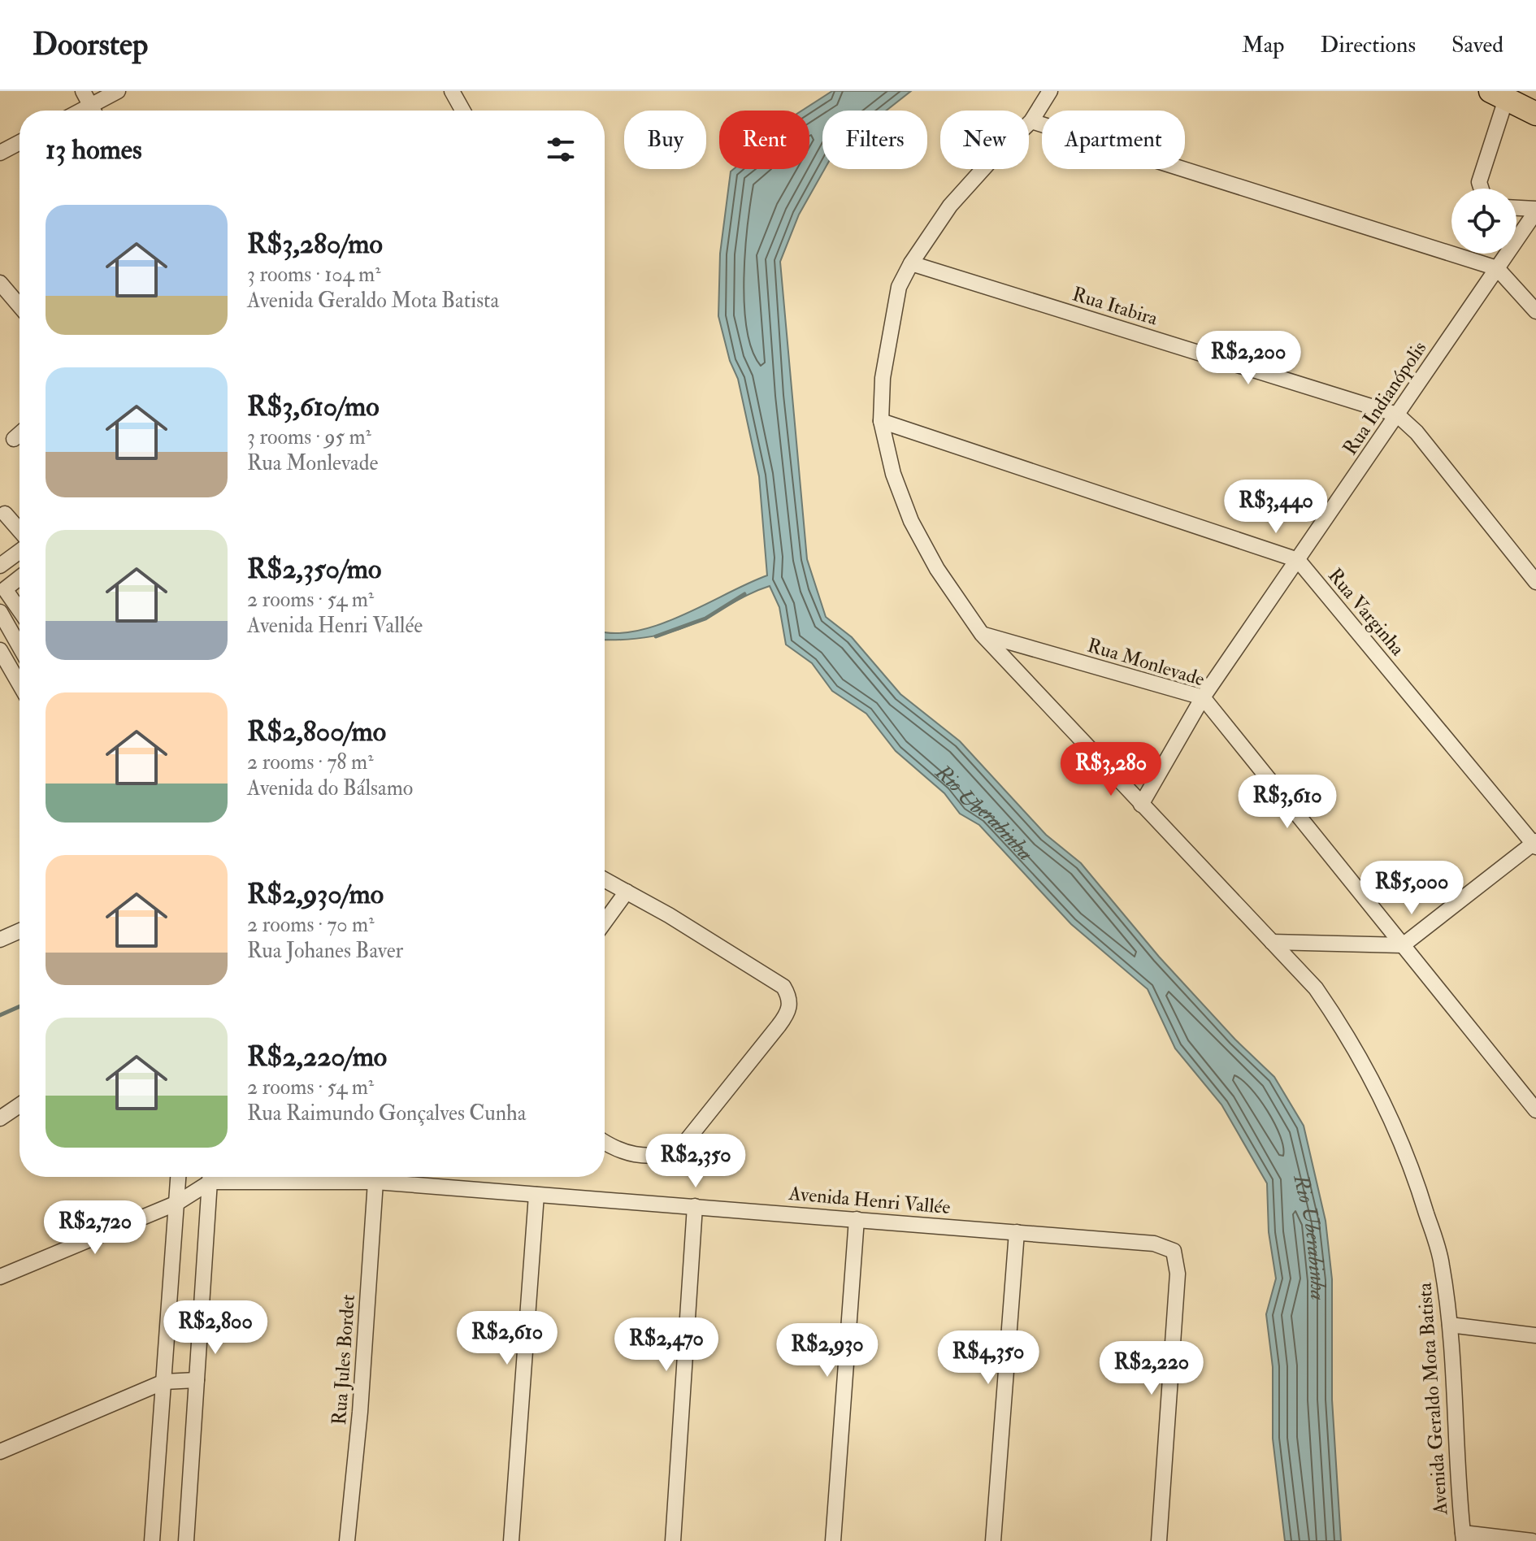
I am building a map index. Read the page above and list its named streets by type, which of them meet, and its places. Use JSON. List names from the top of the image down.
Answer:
{
  "streets": {
    "street": [
      "Rua Itabira",
      "Rua Indianópolis",
      "Rua Varginha",
      "Rua Monlevade",
      "Avenida Henri Vallée",
      "Rua Jules Bordet",
      "Avenida Geraldo Mota Batista"
    ]
  },
  "crossings": [
    ["Rua Itabira", "Rua Indianópolis"],
    ["Rua Itabira", "Avenida Geraldo Mota Batista"],
    ["Rua Indianópolis", "Rua Varginha"],
    ["Rua Indianópolis", "Rua Monlevade"],
    ["Rua Indianópolis", "Avenida Geraldo Mota Batista"],
    ["Rua Monlevade", "Avenida Geraldo Mota Batista"],
    ["Avenida Henri Vallée", "Rua Jules Bordet"]
  ],
  "water": ["Rio Uberabinha"],
  "page": {
    "header": "Doorstep",
    "nav": ["Map", "Directions", "Saved"],
    "chip": [
      "Buy",
      "Rent",
      "Filters",
      "New",
      "Apartment"
    ],
    "heading": "13 homes",
    "list": [
      {
        "name": "R$3,280/mo",
        "note": "3 rooms · 104 m² · Avenida Geraldo Mota Batista"
      },
      {
        "name": "R$3,610/mo",
        "note": "3 rooms · 95 m² · Rua Monlevade"
      },
      {
        "name": "R$2,350/mo",
        "note": "2 rooms · 54 m² · Avenida Henri Vallée"
      },
      {
        "name": "R$2,800/mo",
        "note": "2 rooms · 78 m² · Avenida do Bálsamo"
      },
      {
        "name": "R$2,930/mo",
        "note": "2 rooms · 70 m² · Rua Johanes Baver"
      },
      {
        "name": "R$2,220/mo",
        "note": "2 rooms · 54 m² · Rua Raimundo Gonçalves Cunha"
      }
    ],
    "price": [
      "R$2,200",
      "R$3,440",
      "R$3,280",
      "R$3,610",
      "R$5,000",
      "R$2,350",
      "R$2,720",
      "R$2,800",
      "R$2,610",
      "R$2,470",
      "R$2,930",
      "R$4,350",
      "R$2,220"
    ]
  }
}
